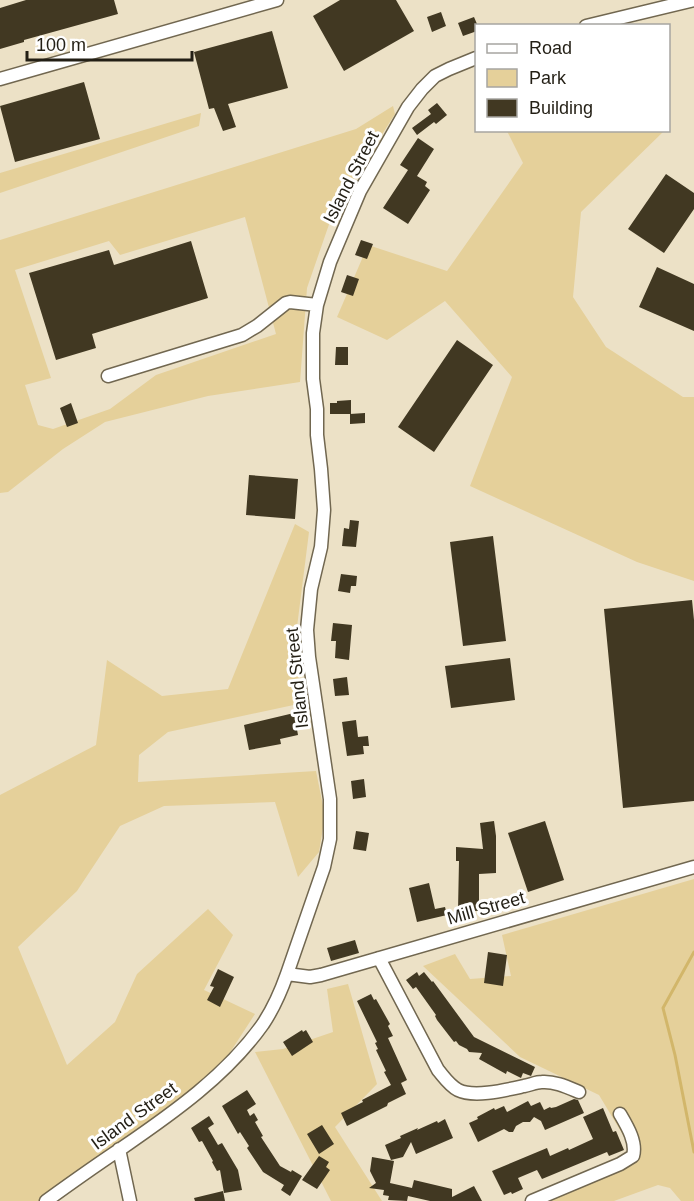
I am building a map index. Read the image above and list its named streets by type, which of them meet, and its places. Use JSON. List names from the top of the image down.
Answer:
{
  "streets": {
    "street": ["Island Street", "Mill Street"]
  },
  "crossings": [
    ["Island Street", "Mill Street"]
  ],
  "legend": ["Road", "Park", "Building"],
  "scale_bar": "100 m"
}
